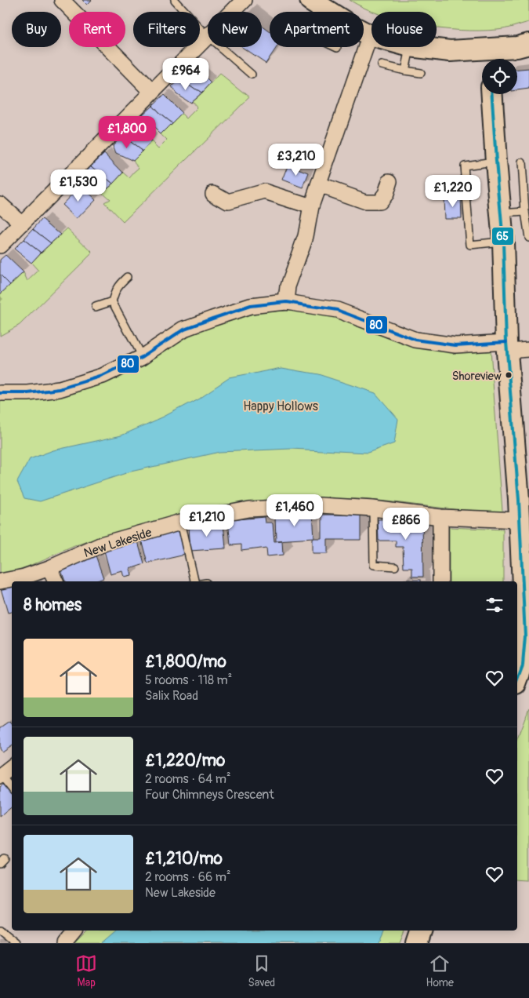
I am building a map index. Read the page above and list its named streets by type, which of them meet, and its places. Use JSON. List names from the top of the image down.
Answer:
{
  "streets": {
    "street": ["New Lakeside"]
  },
  "parks": ["Happy Hollows"],
  "places": ["Shoreview"],
  "lines": ["transit line 65", "transit line 80"],
  "page": {
    "chip": [
      "Buy",
      "Rent",
      "Filters",
      "New",
      "Apartment",
      "House"
    ],
    "price": [
      "£964",
      "£1,800",
      "£3,210",
      "£1,530",
      "£1,220",
      "£1,460",
      "£1,210",
      "£866"
    ],
    "heading": "8 homes",
    "list": [
      {
        "name": "£1,800/mo",
        "note": "5 rooms · 118 m² · Salix Road"
      },
      {
        "name": "£1,220/mo",
        "note": "2 rooms · 64 m² · Four Chimneys Crescent"
      },
      {
        "name": "£1,210/mo",
        "note": "2 rooms · 66 m² · New Lakeside"
      }
    ],
    "tabs": ["Map", "Saved", "Home"]
  }
}
